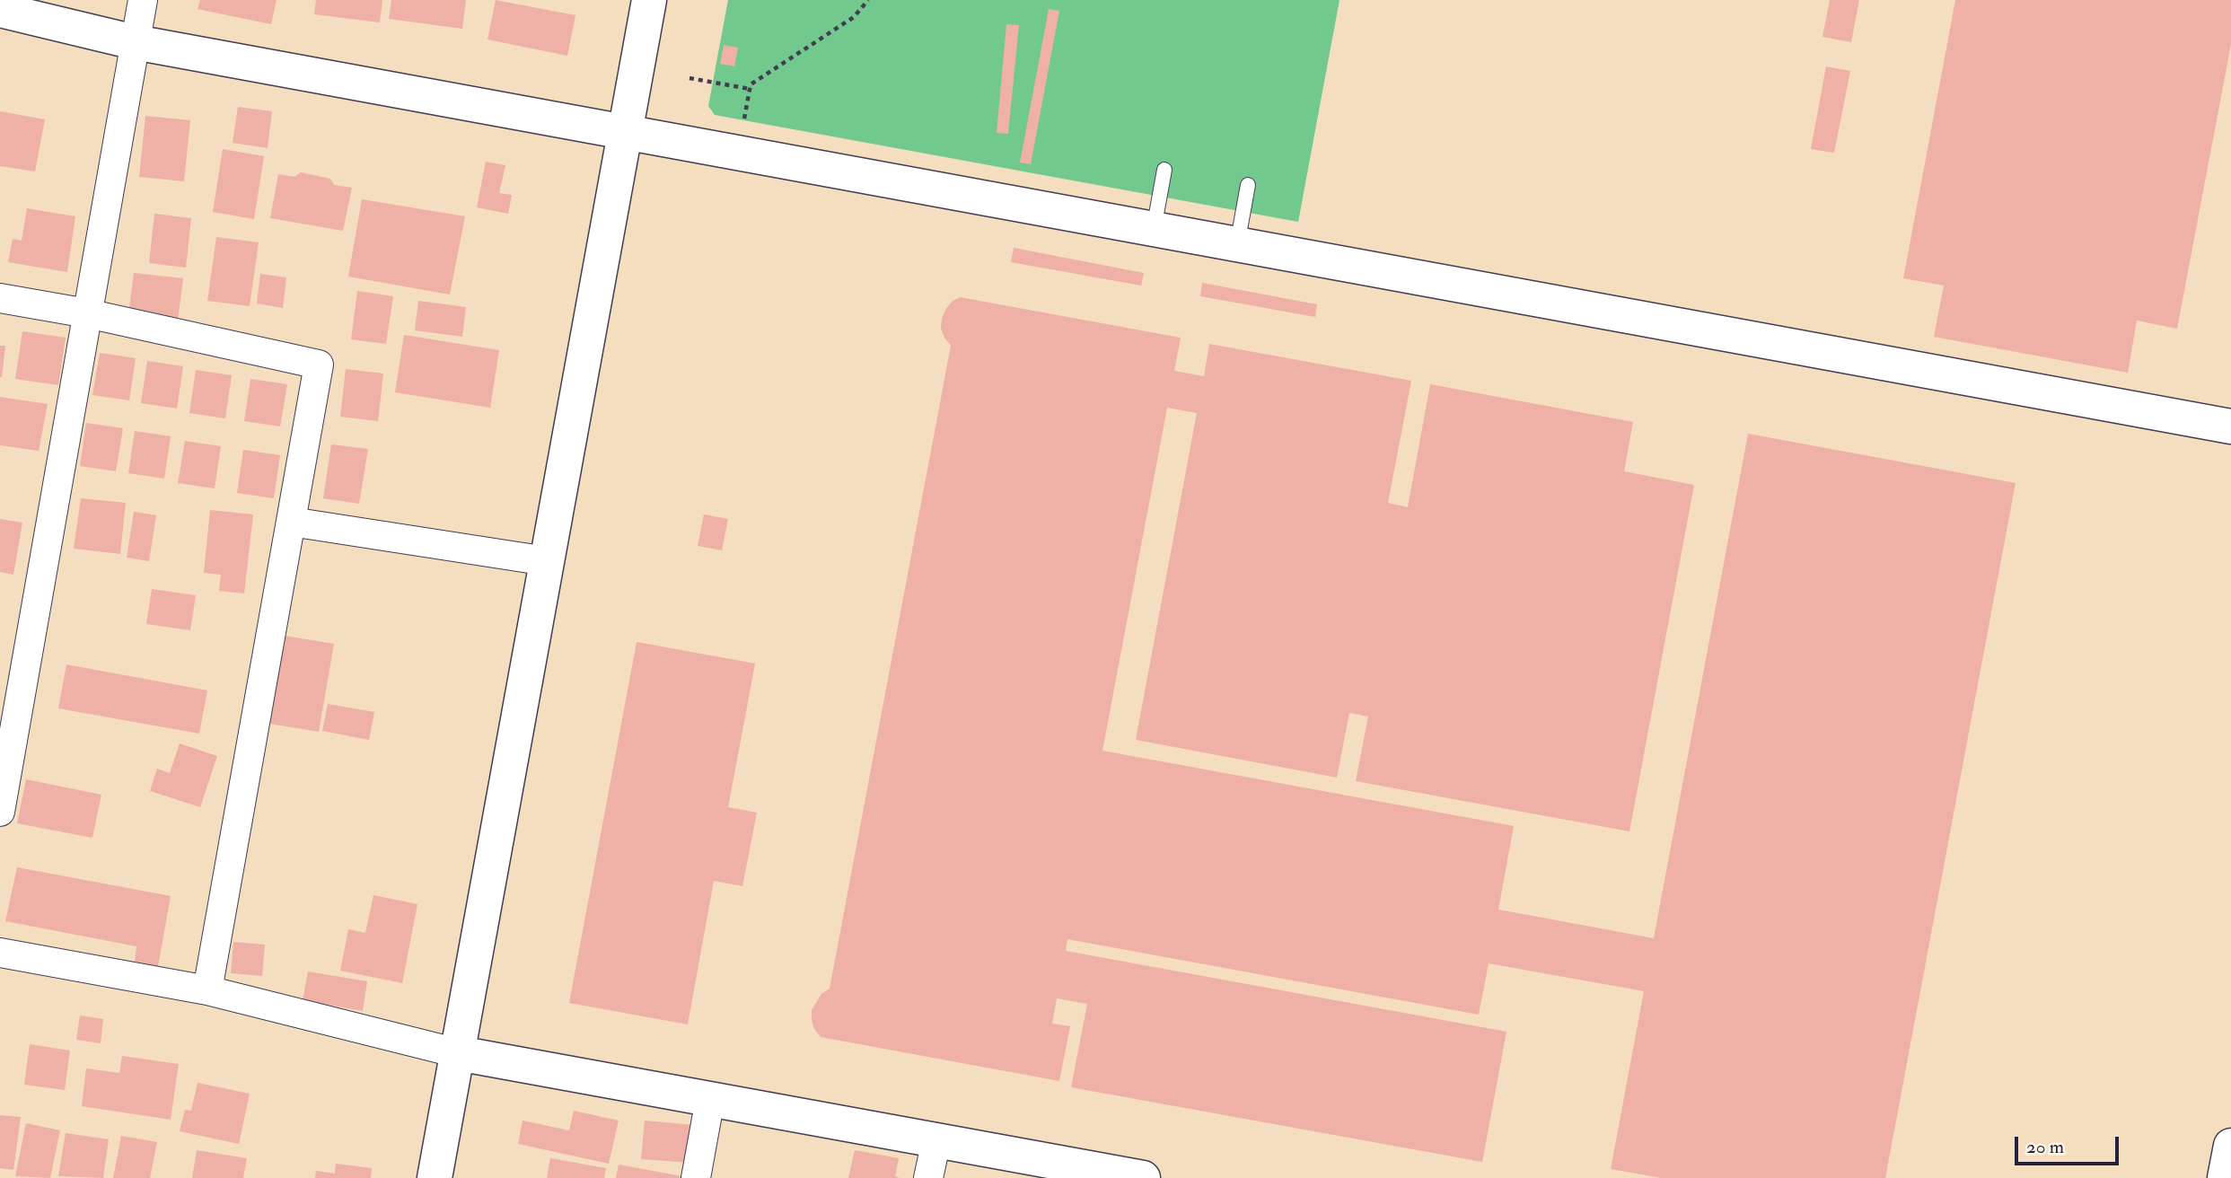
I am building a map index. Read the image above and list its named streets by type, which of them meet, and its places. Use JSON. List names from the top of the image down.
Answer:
{
  "scale_bar": "20 m"
}
